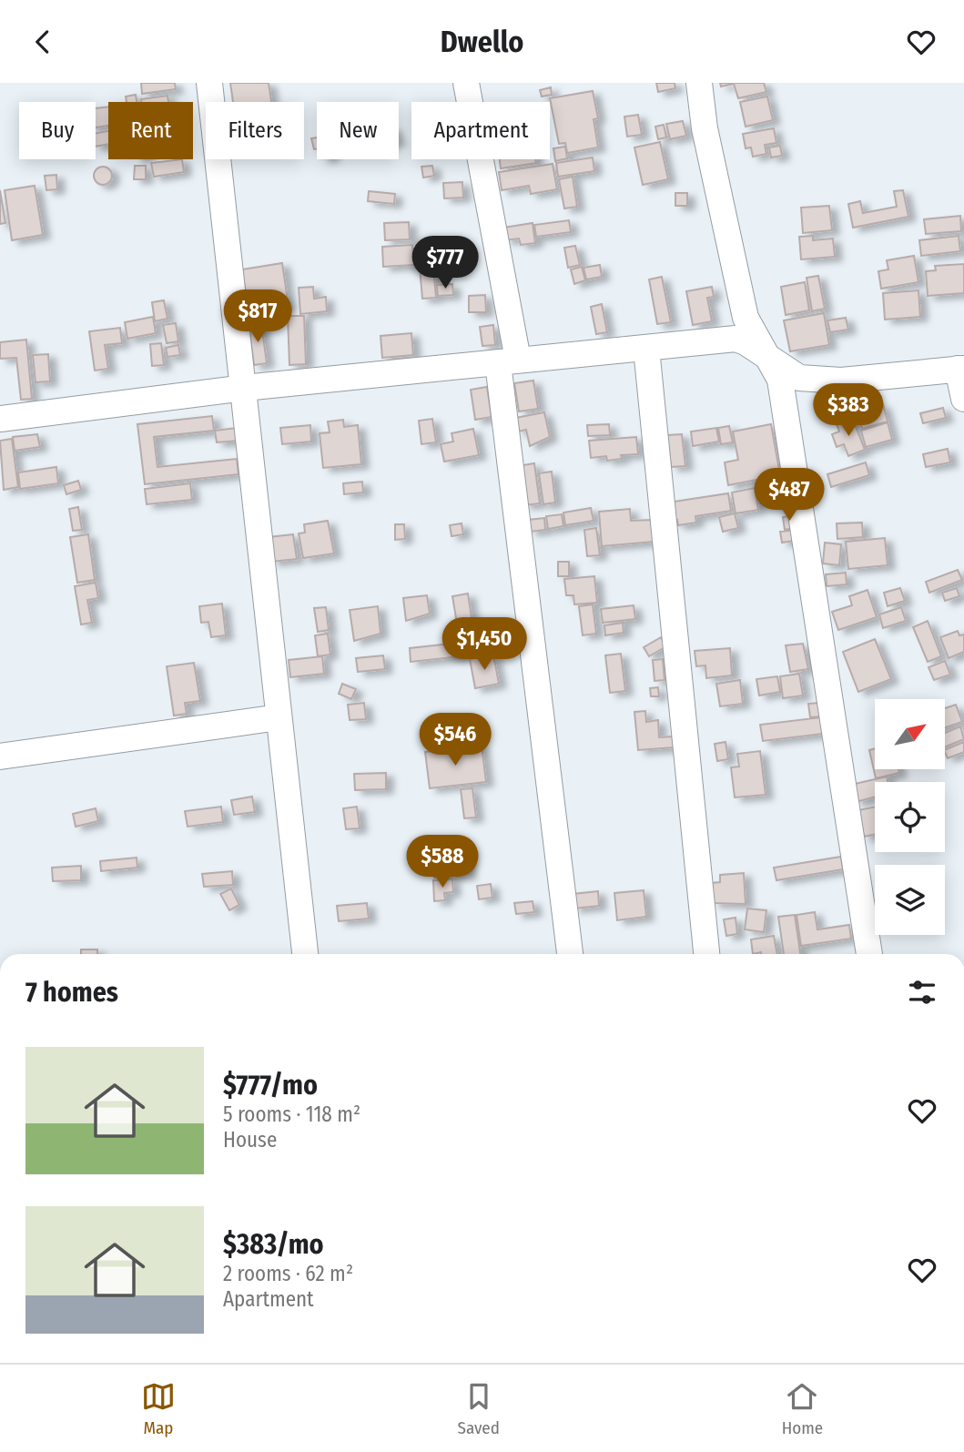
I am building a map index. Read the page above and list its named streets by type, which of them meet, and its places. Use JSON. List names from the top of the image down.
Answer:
{
  "north": "top right",
  "page": {
    "header": "Dwello",
    "chip": [
      "Buy",
      "Rent",
      "Filters",
      "New",
      "Apartment"
    ],
    "price": [
      "$777",
      "$817",
      "$383",
      "$487",
      "$1,450",
      "$546",
      "$588"
    ],
    "heading": "7 homes",
    "list": [
      {
        "name": "$777/mo",
        "note": "5 rooms · 118 m² · House"
      },
      {
        "name": "$383/mo",
        "note": "2 rooms · 62 m² · Apartment"
      }
    ],
    "tabs": ["Map", "Saved", "Home"]
  }
}
